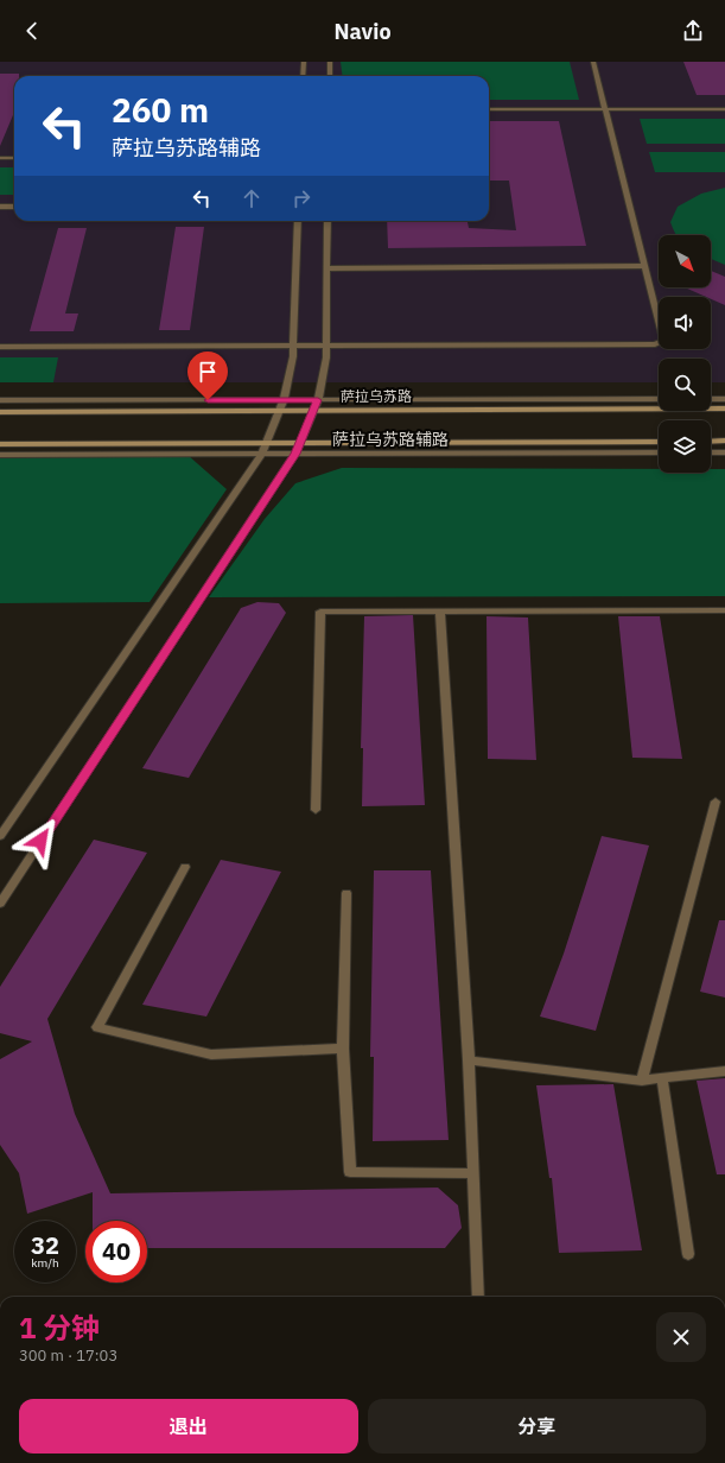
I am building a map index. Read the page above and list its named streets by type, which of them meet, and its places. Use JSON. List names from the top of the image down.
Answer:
{
  "streets": {
    "main road": ["萨拉乌苏路"],
    "street": ["萨拉乌苏路辅路"]
  },
  "north": "bottom right",
  "page": {
    "header": "Navio",
    "turn": ["260 m", "萨拉乌苏路辅路"],
    "speed": "32 km/h",
    "limit": "40",
    "heading": ["1 分钟", "300 m · 17:03"],
    "buttons": ["退出", "分享"]
  }
}
